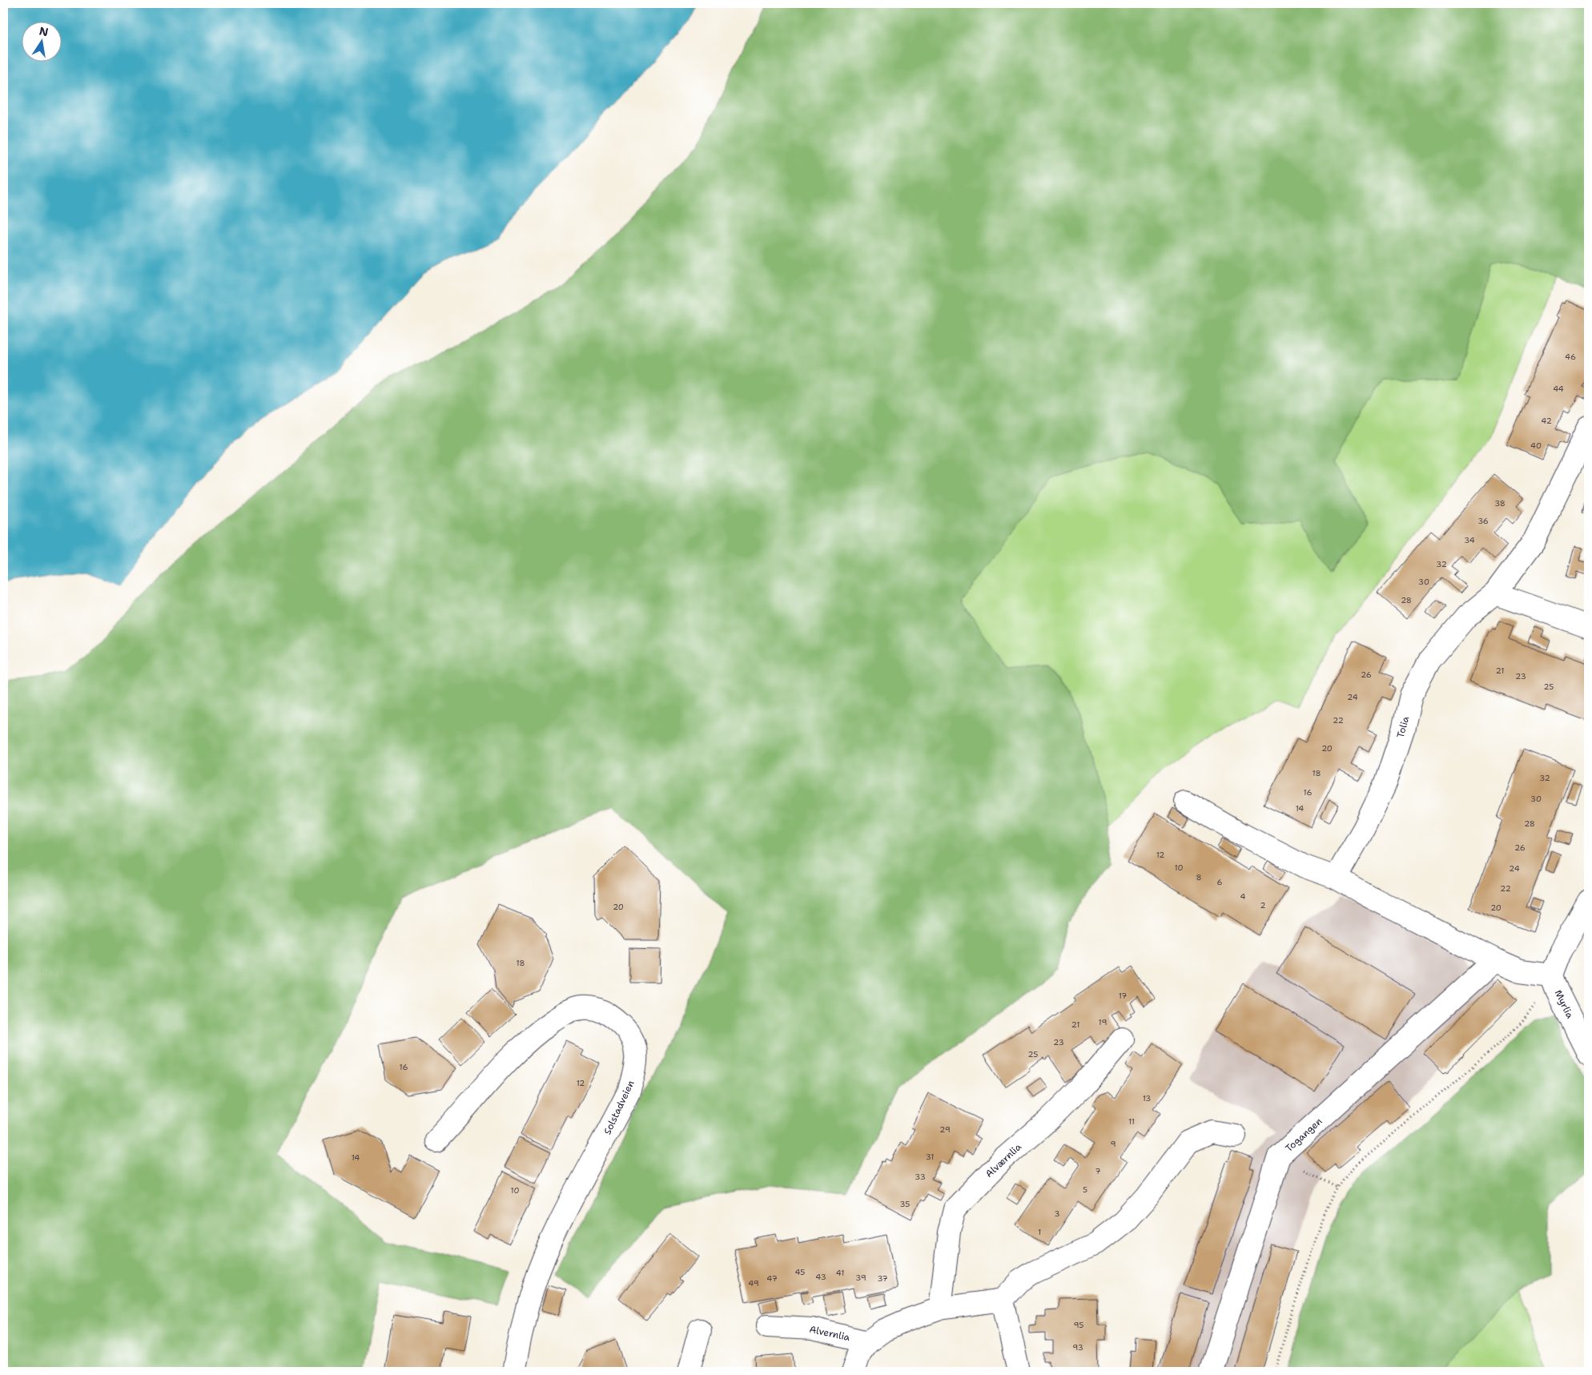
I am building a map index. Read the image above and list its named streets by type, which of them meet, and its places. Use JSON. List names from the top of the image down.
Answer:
{
  "streets": {
    "street": [
      "Tolia",
      "Myrlia",
      "Solstadveien",
      "Togangen",
      "Alværnlia",
      "Alvernlia"
    ]
  },
  "house_numbers": [
    "46",
    "44",
    "42",
    "40",
    "38",
    "36",
    "34",
    "32",
    "30",
    "28",
    "21",
    "26",
    "23",
    "25",
    "24",
    "22",
    "20",
    "18",
    "32",
    "16",
    "30",
    "14",
    "28",
    "26",
    "12",
    "10",
    "24",
    "8",
    "6",
    "22",
    "4",
    "2",
    "20",
    "20",
    "18",
    "17",
    "19",
    "21",
    "23",
    "25",
    "16",
    "12",
    "13",
    "11",
    "29",
    "9",
    "31",
    "14",
    "7",
    "33",
    "5",
    "10",
    "35",
    "3",
    "1",
    "45",
    "41",
    "43",
    "39",
    "47",
    "37",
    "49",
    "95",
    "93"
  ],
  "north": "top"
}
